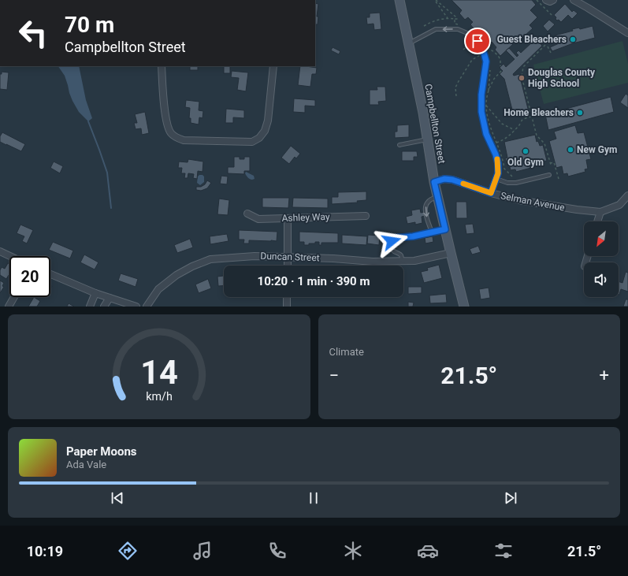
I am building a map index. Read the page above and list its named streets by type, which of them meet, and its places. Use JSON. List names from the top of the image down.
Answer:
{
  "streets": {
    "main road": ["Campbellton Street"],
    "street": ["Selman Avenue", "Ashley Way", "Duncan Street"]
  },
  "crossings": [
    ["Campbellton Street", "Selman Avenue"],
    ["Campbellton Street", "Duncan Street"]
  ],
  "places": [
    "Guest Bleachers",
    "Douglas County High School",
    "Home Bleachers",
    "New Gym",
    "Old Gym"
  ],
  "north": "bottom left",
  "page": {
    "turn": ["70 m", "Campbellton Street"],
    "limit": "20",
    "trip": "10:20 · 1 min · 390 m",
    "tile": "Climate",
    "heat": ["−", "21.5°", "+"],
    "song": ["Paper Moons", "Ada Vale"],
    "tabs": ["10:19", "21.5°"],
    "gauge": ["14", "km/h"]
  }
}
